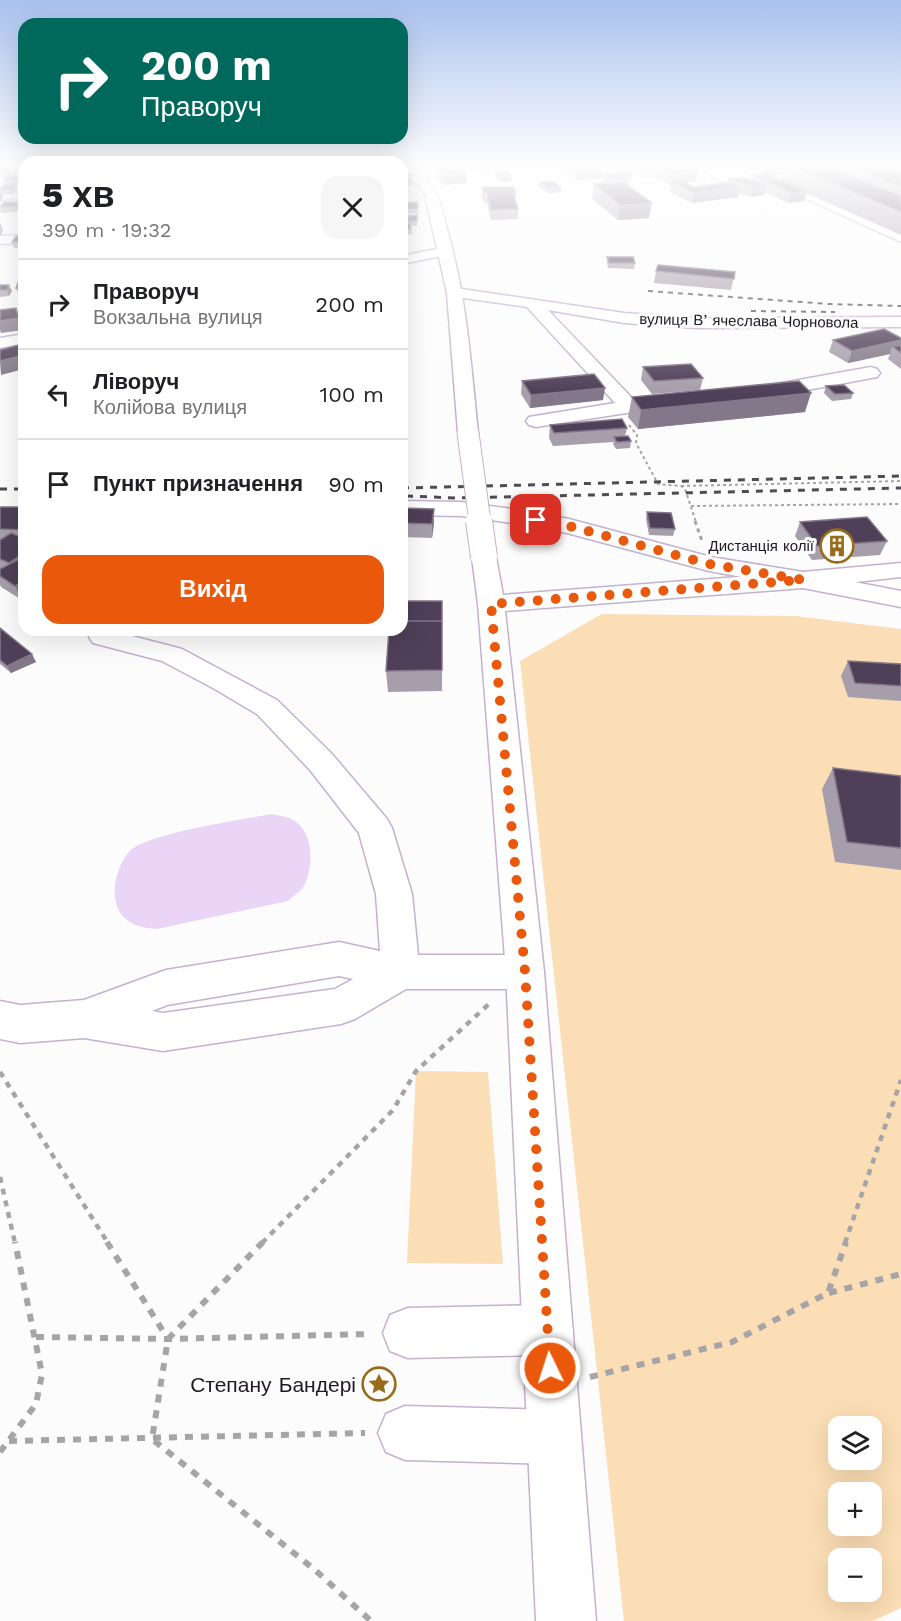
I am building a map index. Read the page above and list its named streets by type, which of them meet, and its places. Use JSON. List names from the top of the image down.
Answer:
{
  "streets": {
    "main road": ["вулиця Вʼячеслава Чорновола"]
  },
  "places": {
    "building": ["Дистанція колії"],
    "place": ["Степану Бандері"]
  },
  "page": {
    "turn": ["200 m", "Праворуч"],
    "heading": ["5 хв", "390 m · 19:32"],
    "list": [
      {
        "name": "Праворуч",
        "note": "Вокзальна вулиця",
        "value": "200 m"
      },
      {
        "name": "Ліворуч",
        "note": "Колійова вулиця",
        "value": "100 m"
      },
      {
        "name": "Пункт призначення",
        "value": "90 m"
      }
    ],
    "buttons": "Вихід",
    "map_buttons": ["+", "−"]
  }
}
